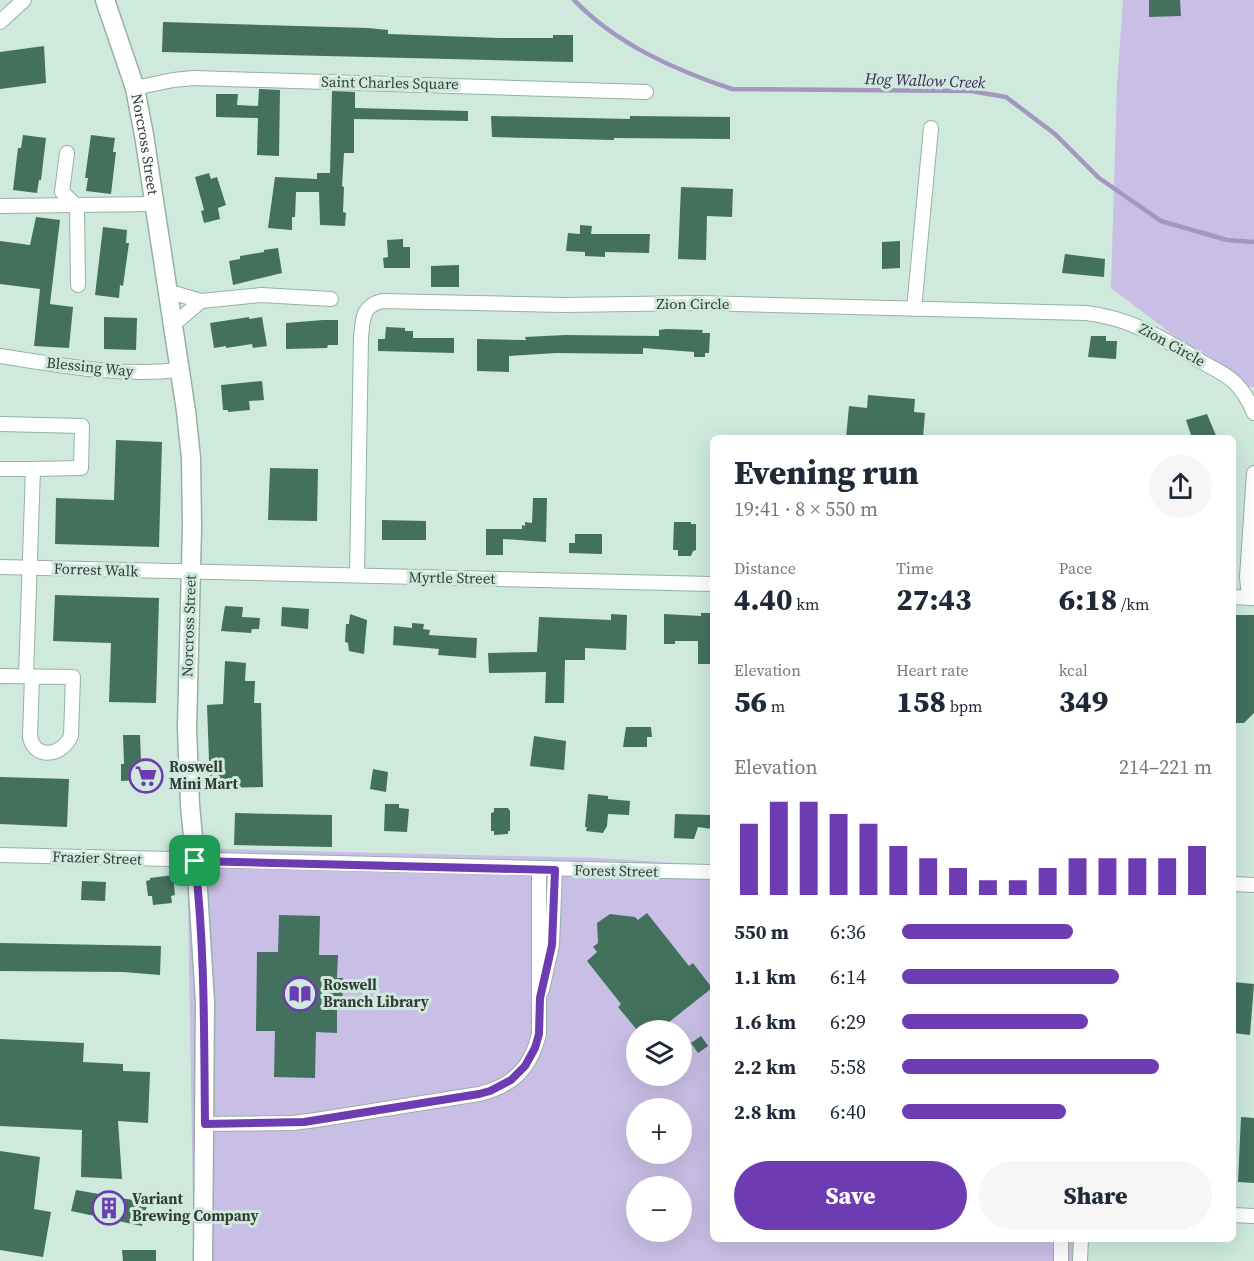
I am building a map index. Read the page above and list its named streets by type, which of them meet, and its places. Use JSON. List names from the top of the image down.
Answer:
{
  "streets": {
    "street": [
      "Saint Charles Square",
      "Norcross Street",
      "Zion Circle",
      "Blessing Way",
      "Forrest Walk",
      "Myrtle Street",
      "Frazier Street",
      "Forest Street"
    ]
  },
  "crossings": [
    ["Saint Charles Square", "Norcross Street"],
    ["Norcross Street", "Blessing Way"],
    ["Norcross Street", "Forrest Walk"],
    ["Norcross Street", "Myrtle Street"],
    ["Norcross Street", "Frazier Street"],
    ["Norcross Street", "Forest Street"],
    ["Zion Circle", "Myrtle Street"],
    ["Forrest Walk", "Myrtle Street"],
    ["Frazier Street", "Forest Street"]
  ],
  "water": ["Hog Wallow Creek"],
  "places": {
    "supermarket": ["Roswell Mini Mart"],
    "library": ["Roswell Branch Library"],
    "building": ["Variant Brewing Company"]
  },
  "page": {
    "heading": ["Evening run", "19:41 · 8 × 550 m"],
    "stats": [
      ["Distance", "4.40 km"],
      ["Time", "27:43"],
      ["Pace", "6:18 /km"],
      ["Elevation", "56 m"],
      ["Heart rate", "158 bpm"],
      ["kcal", "349"]
    ],
    "chart": ["Elevation", "214–221 m"],
    "list": [
      {
        "name": "550 m",
        "note": "6:36"
      },
      {
        "name": "1.1 km",
        "note": "6:14"
      },
      {
        "name": "1.6 km",
        "note": "6:29"
      },
      {
        "name": "2.2 km",
        "note": "5:58"
      },
      {
        "name": "2.8 km",
        "note": "6:40"
      }
    ],
    "map_buttons": ["+", "−"],
    "buttons": ["Save", "Share"]
  }
}
